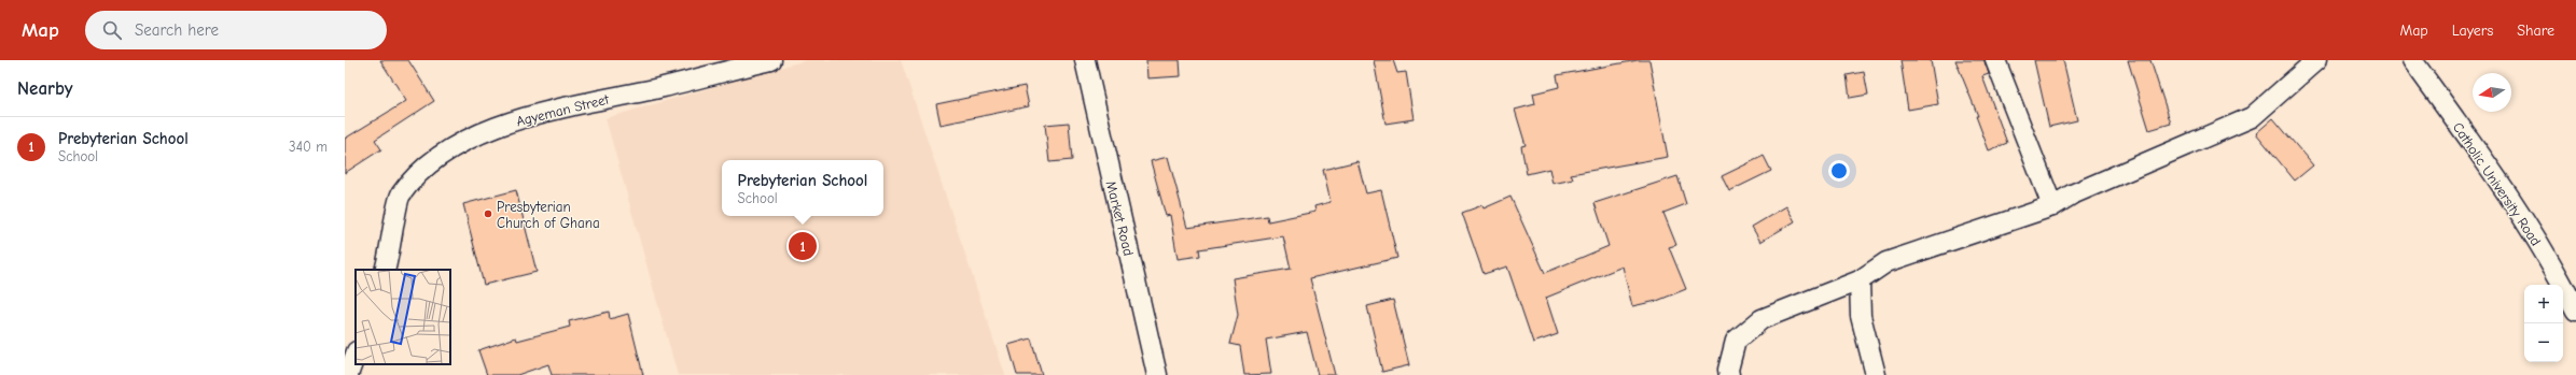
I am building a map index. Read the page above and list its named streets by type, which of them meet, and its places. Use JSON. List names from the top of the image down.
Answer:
{
  "streets": {
    "street": ["Agyeman Street", "Catholic University Road", "Market Road"]
  },
  "places": ["Presbyterian Church of Ghana"],
  "north": "left",
  "page": {
    "header": "Map",
    "search": "Search here",
    "nav": ["Map", "Layers", "Share"],
    "heading": "Nearby",
    "list": [
      {
        "mark": "1",
        "name": "Prebyterian School",
        "note": "School",
        "value": "340 m"
      }
    ],
    "popup": ["Prebyterian School", "School"],
    "pins": "1",
    "map_buttons": ["+", "−"]
  }
}
